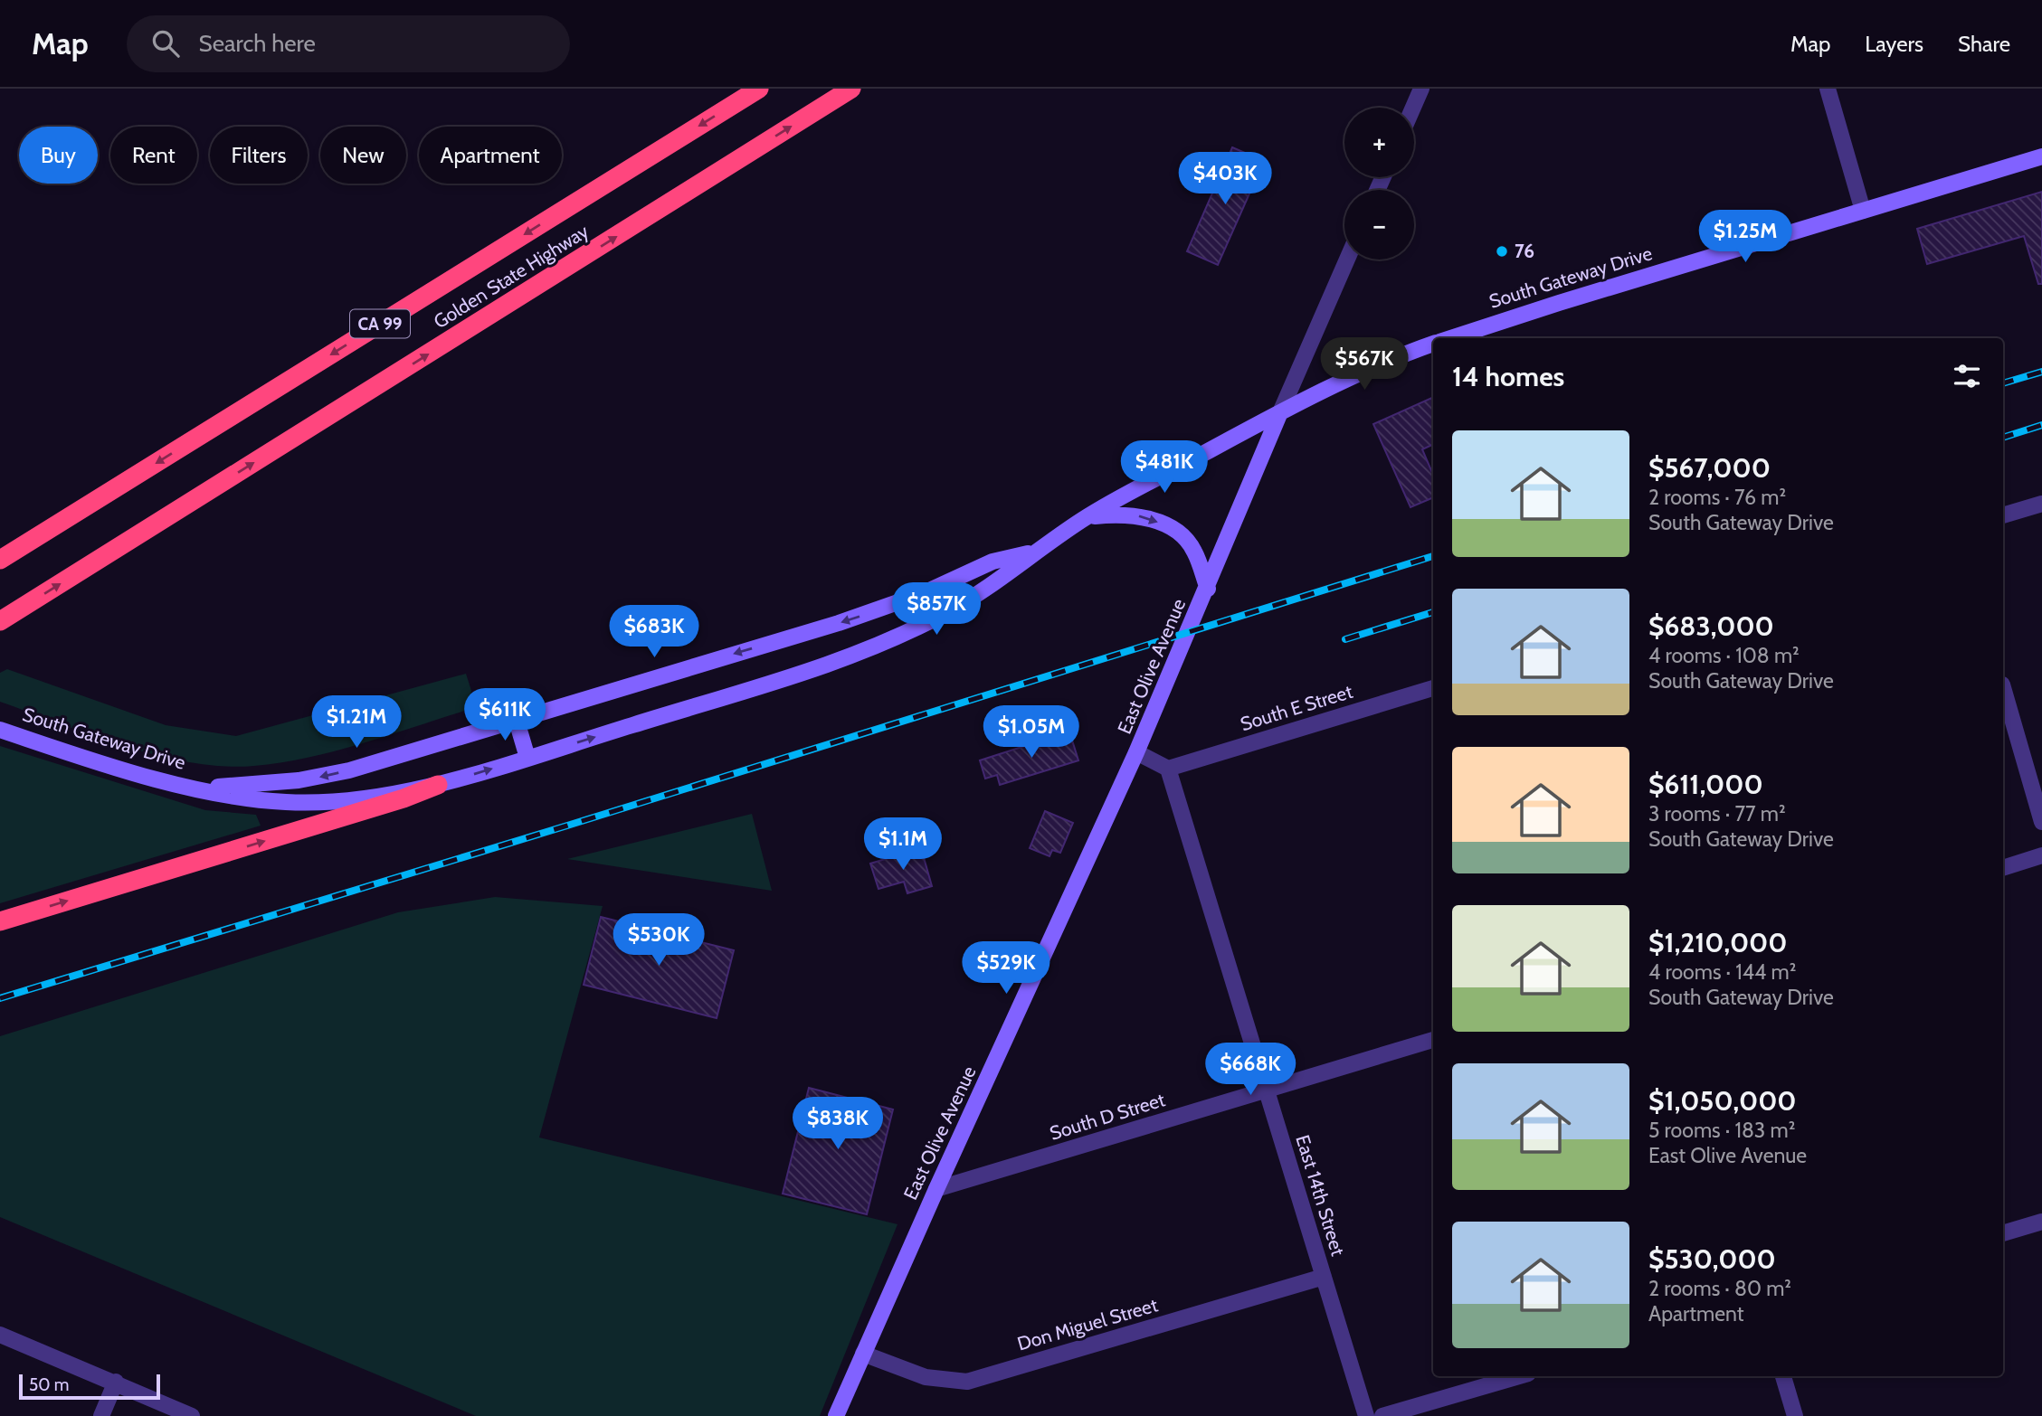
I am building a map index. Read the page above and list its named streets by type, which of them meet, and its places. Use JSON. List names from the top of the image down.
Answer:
{
  "streets": {
    "highway": ["Golden State Highway", "CA 99"],
    "main road": ["South Gateway Drive", "East Olive Avenue"],
    "street": [
      "South E Street",
      "South D Street",
      "East 14th Street",
      "Don Miguel Street"
    ]
  },
  "crossings": [
    ["South Gateway Drive", "East Olive Avenue"],
    ["East Olive Avenue", "South D Street"],
    ["East Olive Avenue", "Don Miguel Street"],
    ["South E Street", "East 14th Street"],
    ["South D Street", "East 14th Street"],
    ["East 14th Street", "Don Miguel Street"]
  ],
  "places": ["76"],
  "scale_bar": "50 m",
  "page": {
    "header": "Map",
    "search": "Search here",
    "nav": ["Map", "Layers", "Share"],
    "map_buttons": ["+", "−"],
    "chip": [
      "Buy",
      "Rent",
      "Filters",
      "New",
      "Apartment"
    ],
    "price": [
      "$403K",
      "$1.25M",
      "$567K",
      "$481K",
      "$857K",
      "$683K",
      "$611K",
      "$1.21M",
      "$1.05M",
      "$1.1M",
      "$530K",
      "$529K",
      "$668K",
      "$838K"
    ],
    "heading": "14 homes",
    "list": [
      {
        "name": "$567,000",
        "note": "2 rooms · 76 m² · South Gateway Drive"
      },
      {
        "name": "$683,000",
        "note": "4 rooms · 108 m² · South Gateway Drive"
      },
      {
        "name": "$611,000",
        "note": "3 rooms · 77 m² · South Gateway Drive"
      },
      {
        "name": "$1,210,000",
        "note": "4 rooms · 144 m² · South Gateway Drive"
      },
      {
        "name": "$1,050,000",
        "note": "5 rooms · 183 m² · East Olive Avenue"
      },
      {
        "name": "$530,000",
        "note": "2 rooms · 80 m² · Apartment"
      }
    ],
    "scale": "50 m"
  }
}
